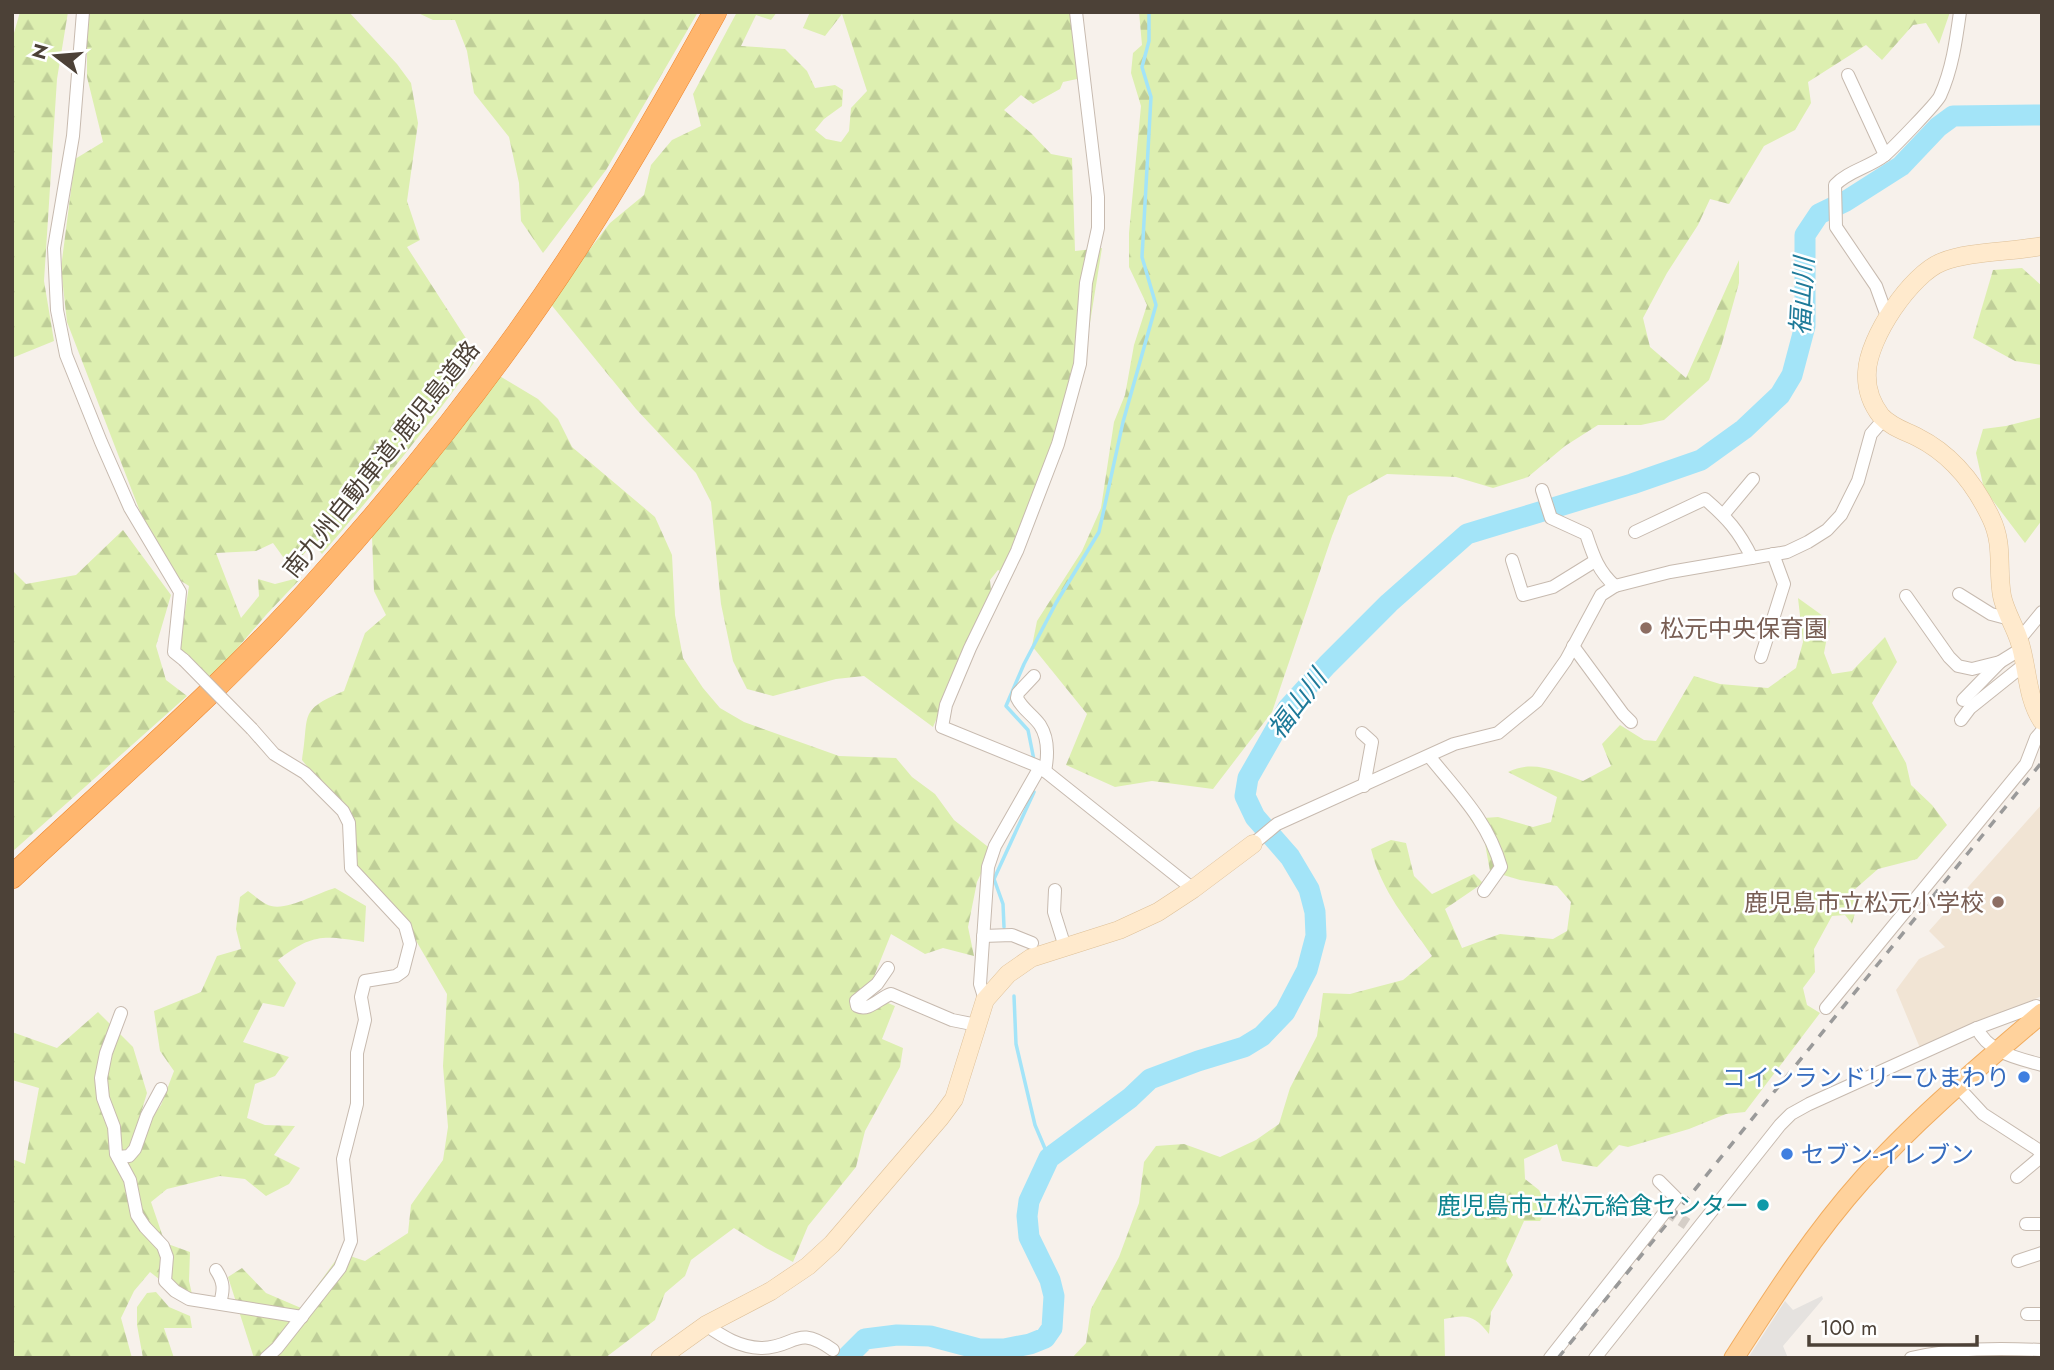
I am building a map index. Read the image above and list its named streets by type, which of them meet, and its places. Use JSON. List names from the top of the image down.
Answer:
{
  "streets": {
    "highway": ["南九州自動車道;鹿児島道路"]
  },
  "water": ["福山川"],
  "places": [
    "松元中央保育園",
    "鹿児島市立松元小学校",
    "コインランドリーひまわり",
    "セブン-イレブン",
    "鹿児島市立松元給食センター"
  ],
  "scale_bar": "100 m",
  "north": "left"
}
